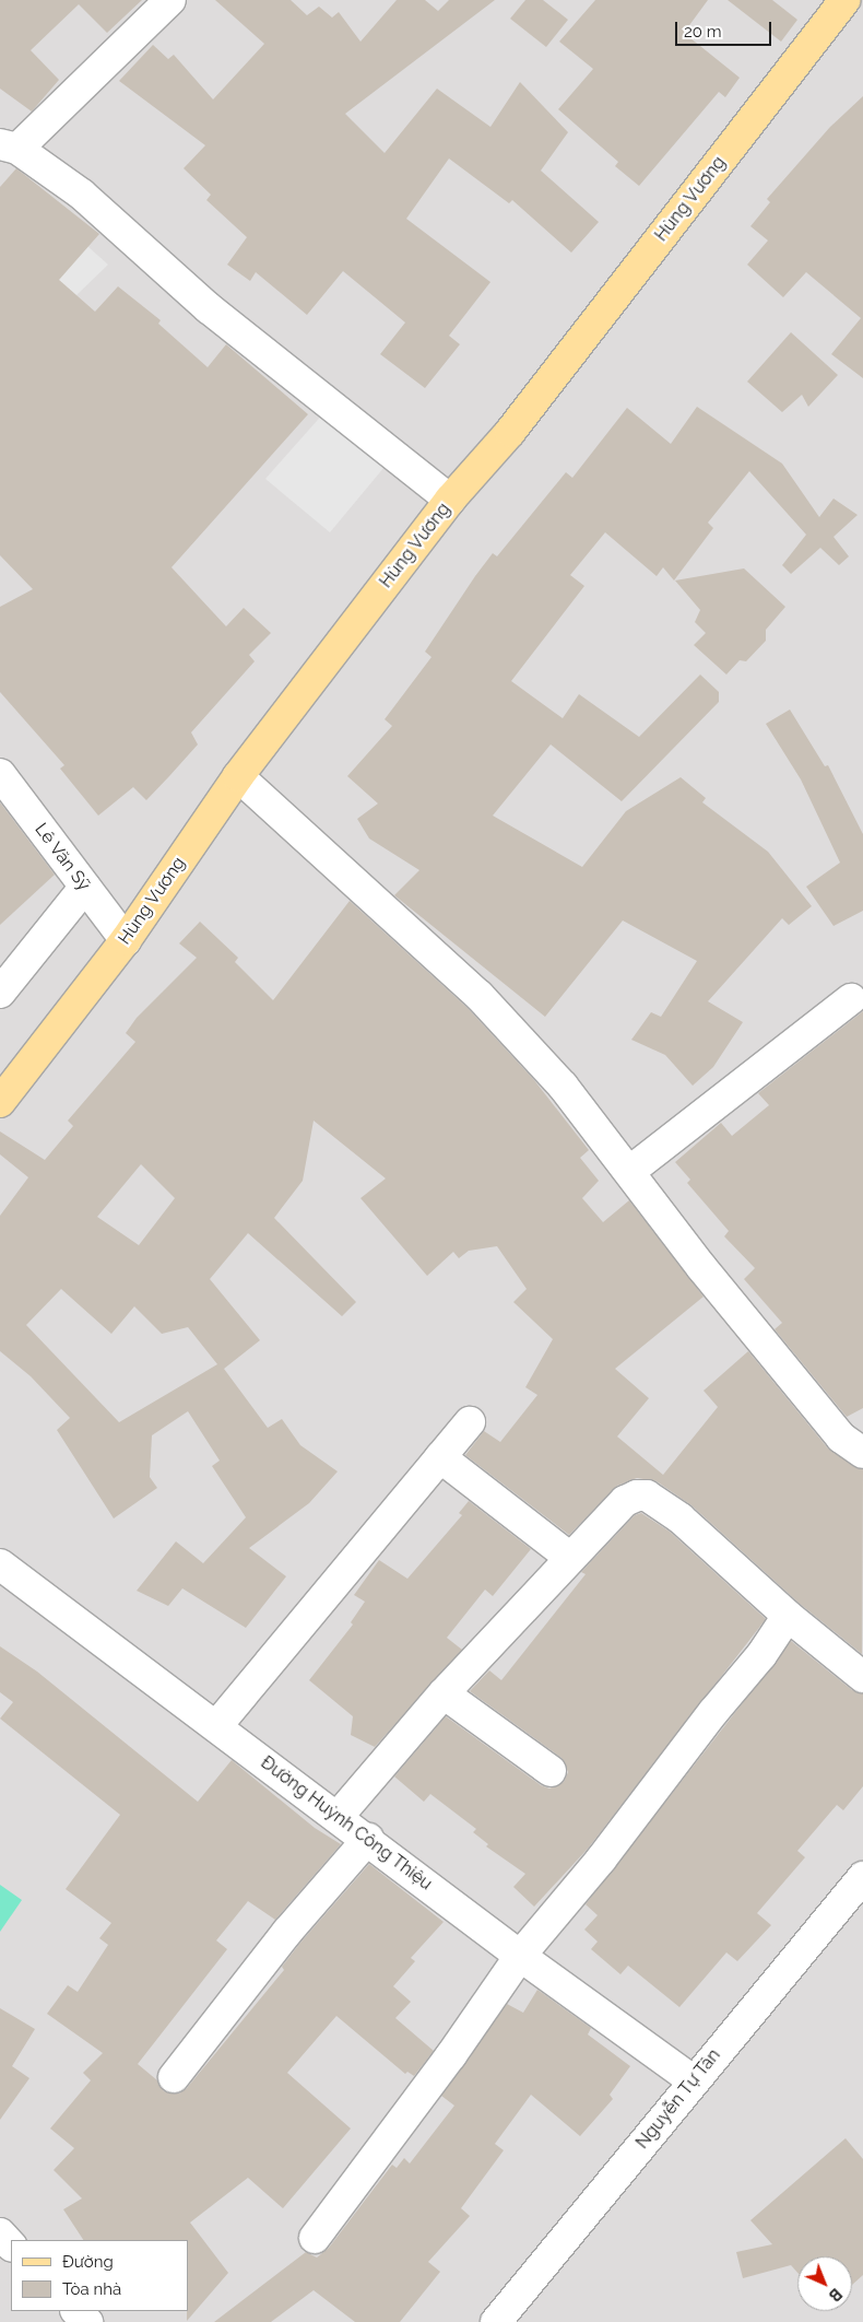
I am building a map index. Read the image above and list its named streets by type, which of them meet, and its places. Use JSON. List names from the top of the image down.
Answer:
{
  "streets": {
    "main road": ["Hùng Vương"],
    "street": ["Lê Văn Sỹ", "Đường Huỳnh Công Thiệu", "Nguyễn Tự Tân"]
  },
  "crossings": [
    ["Hùng Vương", "Lê Văn Sỹ"],
    ["Đường Huỳnh Công Thiệu", "Nguyễn Tự Tân"]
  ],
  "legend": ["Đường", "Tòa nhà"],
  "scale_bar": "20 m",
  "north": "bottom right"
}
